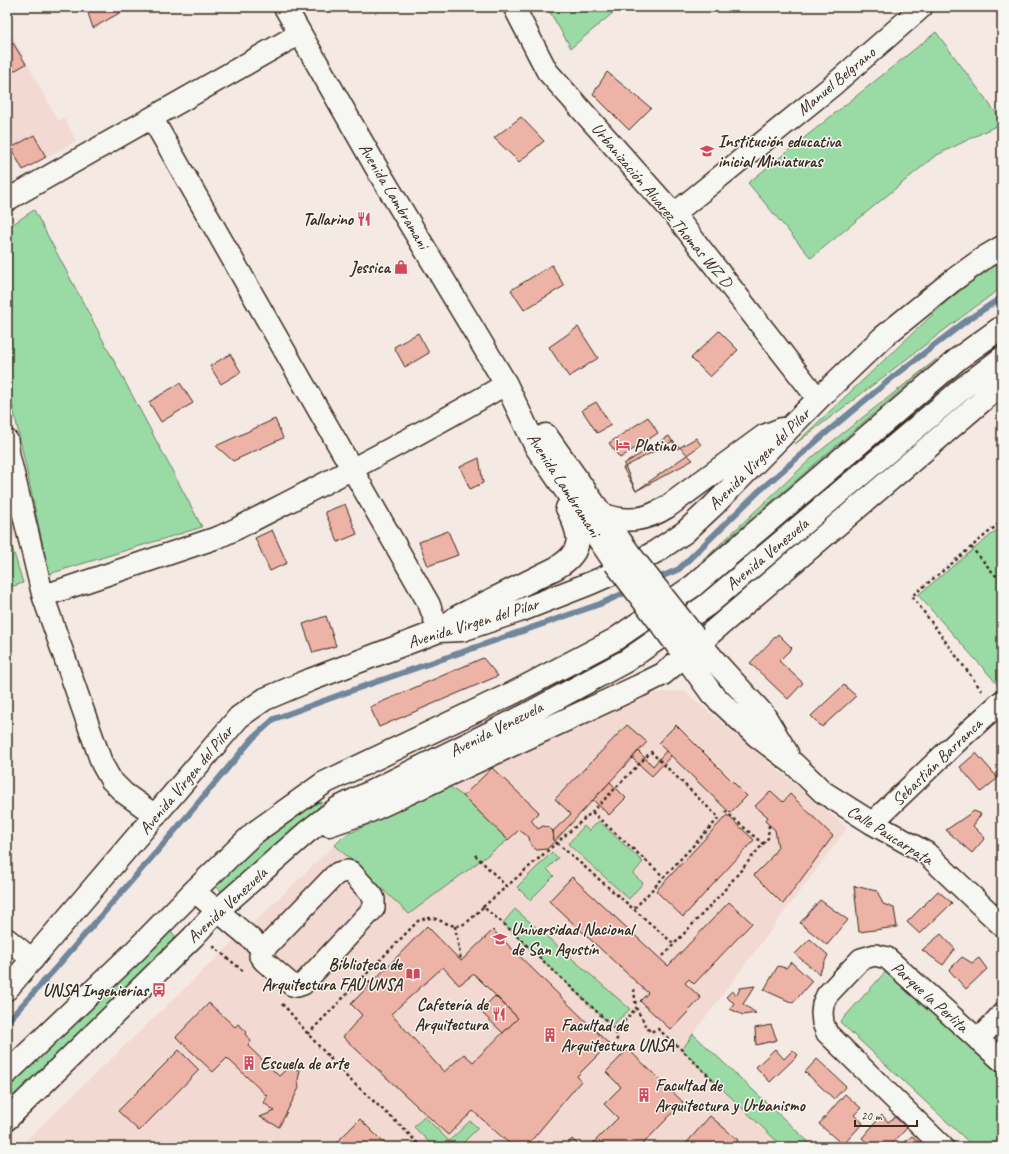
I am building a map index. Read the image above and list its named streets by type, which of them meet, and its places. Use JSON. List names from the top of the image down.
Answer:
{
  "streets": {
    "main road": [
      "Avenida Lambramani",
      "Avenida Virgen del Pilar",
      "Avenida Venezuela",
      "Calle Paucarpata"
    ],
    "street": [
      "Manuel Belgrano",
      "Urbanización Alvarez Thomas WZ D",
      "Sebastián Barranca",
      "Parque la Perlita"
    ]
  },
  "crossings": [
    ["Manuel Belgrano", "Urbanización Alvarez Thomas WZ D"],
    ["Avenida Lambramani", "Calle Paucarpata"],
    ["Urbanización Alvarez Thomas WZ D", "Avenida Virgen del Pilar"],
    ["Avenida Venezuela", "Calle Paucarpata"],
    ["Sebastián Barranca", "Calle Paucarpata"]
  ],
  "places": {
    "school or university": ["Institución educativa inicial Miniaturas", "Universidad Nacional de San Agustín"],
    "restaurant": ["Tallarino", "Cafetería de Arquitectura"],
    "shop": ["Jessica"],
    "hotel": ["Platino"],
    "library": ["Biblioteca de Arquitectura FAU UNSA"],
    "bus stop": ["UNSA Ingenierias"],
    "building": ["Facultad de Arquitectura UNSA", "Escuela de arte", "Facultad de Arquitectura y Urbanismo"]
  },
  "scale_bar": "20 m"
}
